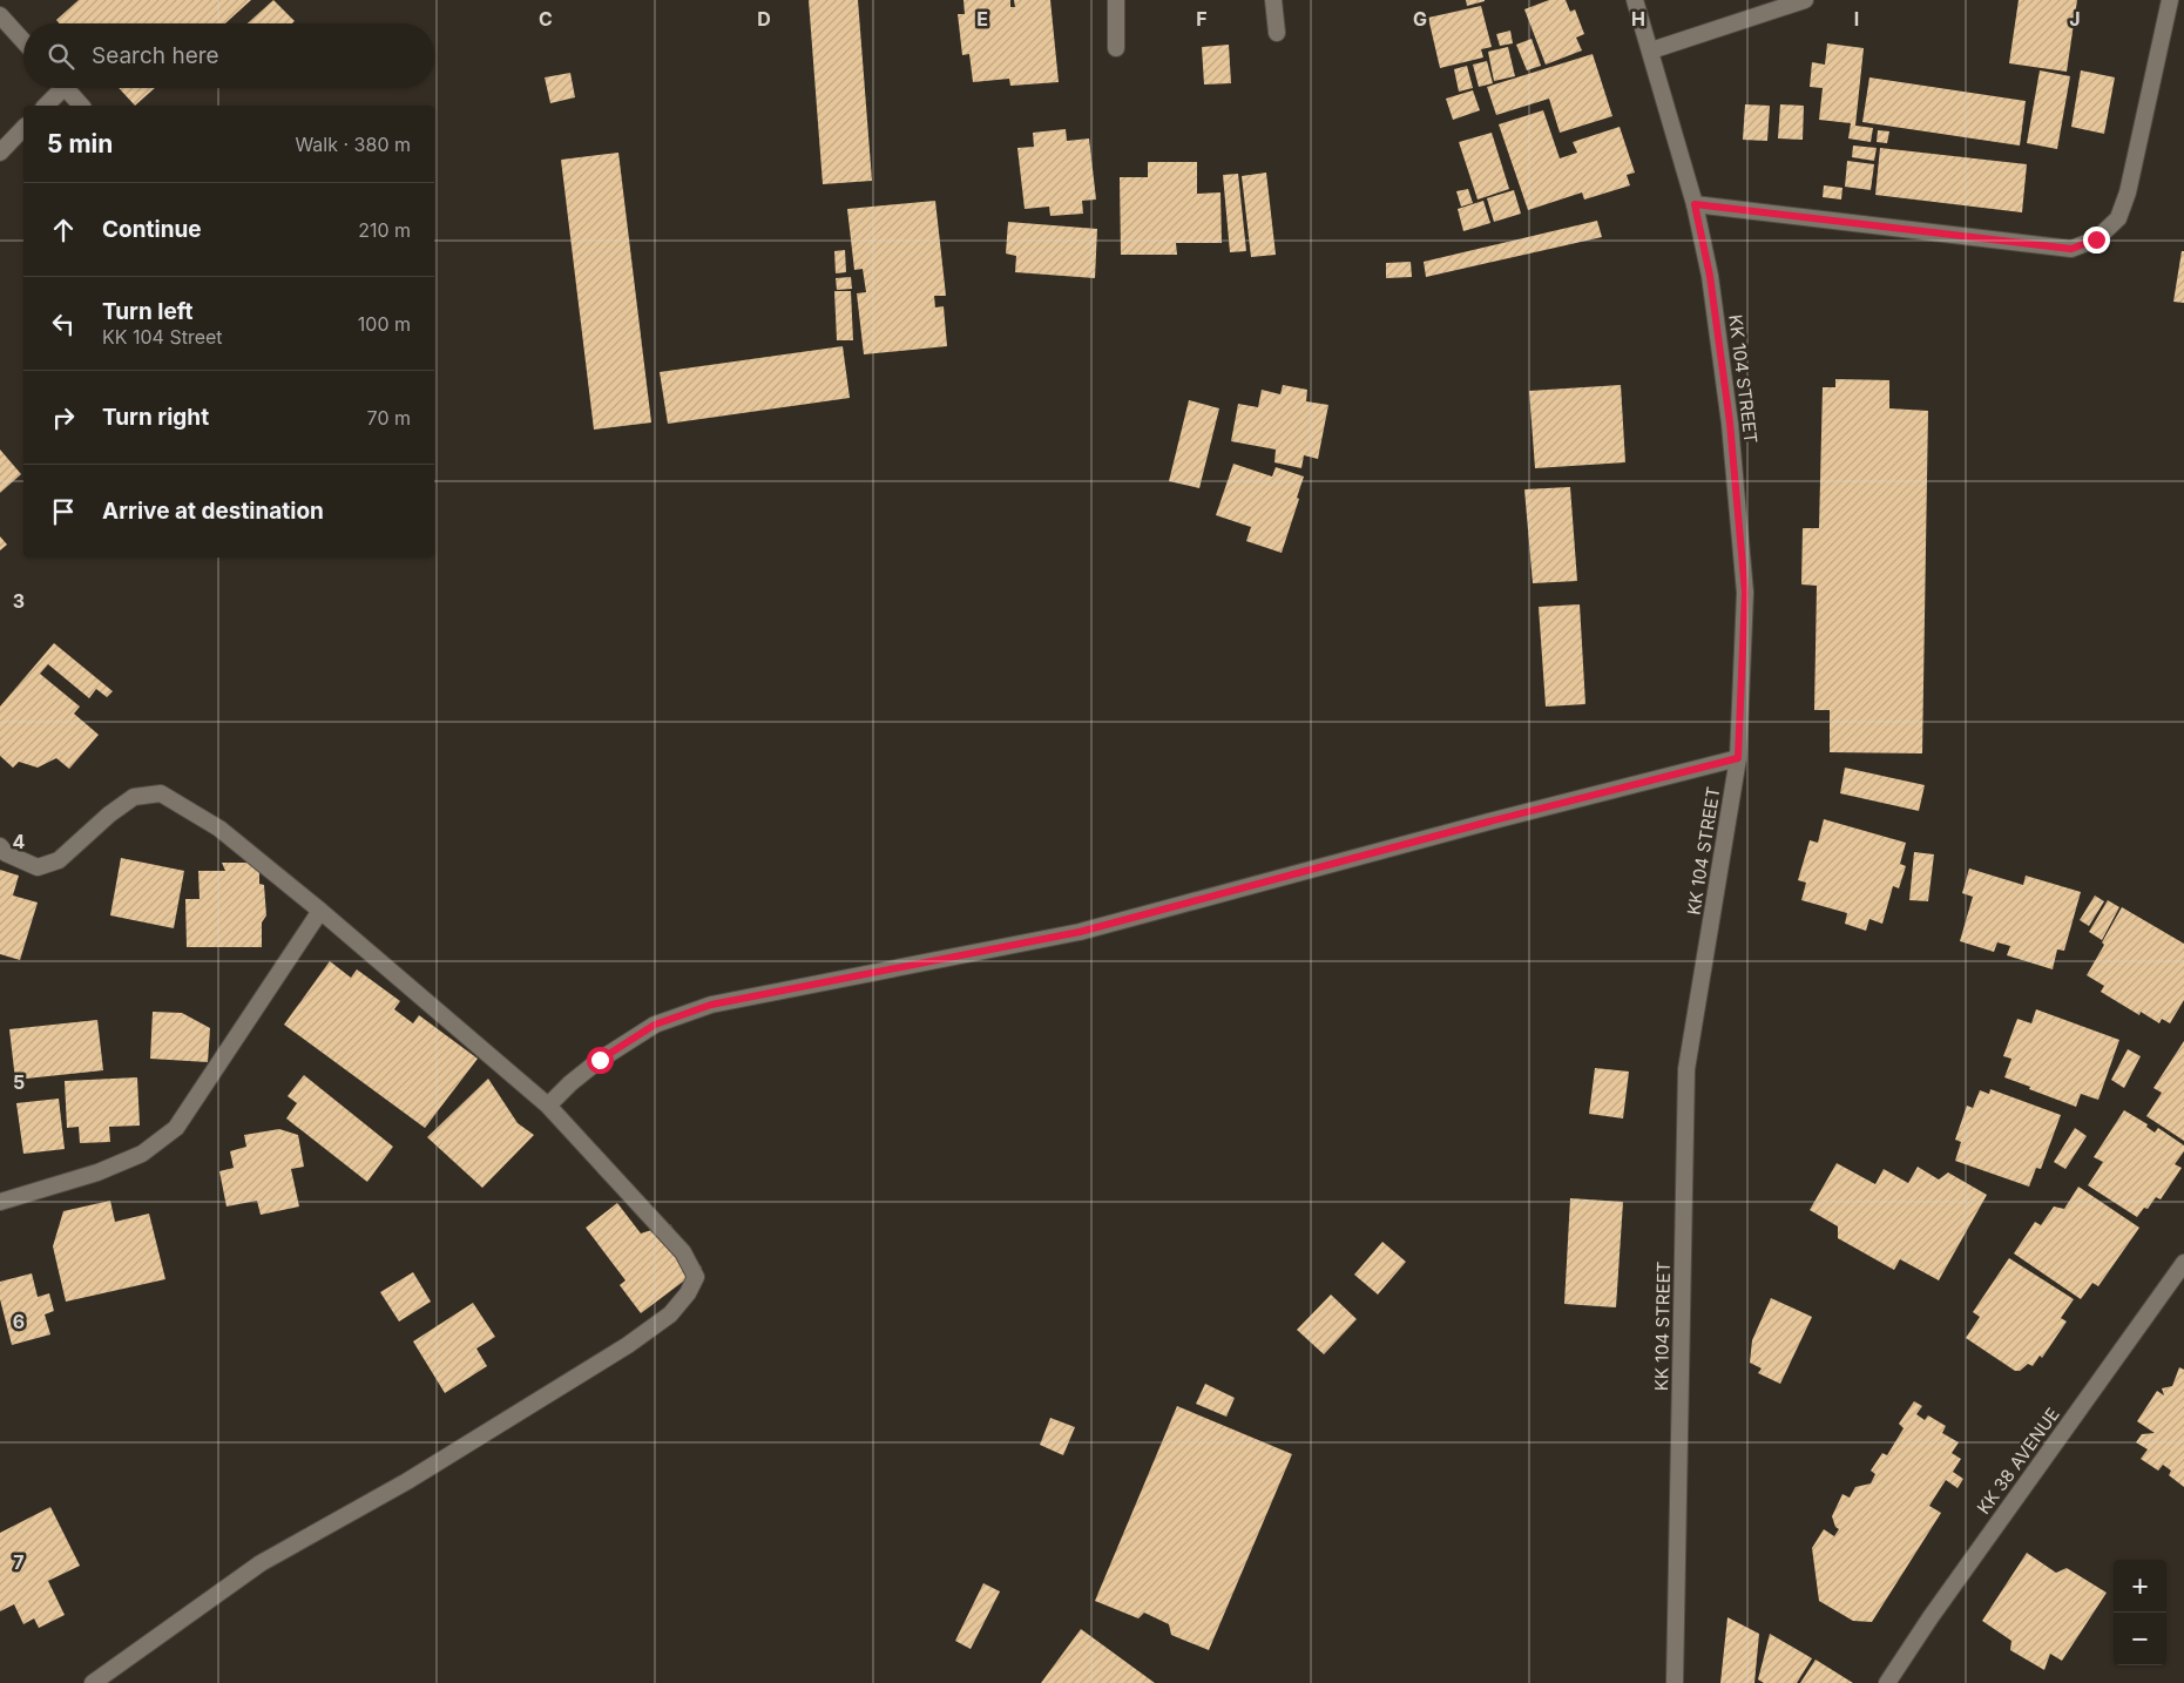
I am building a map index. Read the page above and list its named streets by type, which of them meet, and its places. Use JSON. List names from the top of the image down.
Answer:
{
  "streets": {
    "street": ["KK 104 STREET", "KK 38 AVENUE"]
  },
  "page": {
    "search": "Search here",
    "heading": ["5 min", "Walk · 380 m"],
    "list": [
      ["Continue", "210 m"],
      ["Turn left", "KK 104 Street", "100 m"],
      ["Turn right", "70 m"],
      "Arrive at destination"
    ],
    "map_buttons": ["+", "−"]
  },
  "grid": {
    "columns": [
      "C",
      "D",
      "E",
      "F",
      "G",
      "H",
      "I",
      "J"
    ],
    "rows": [
      "3",
      "4",
      "5",
      "6",
      "7"
    ]
  }
}
